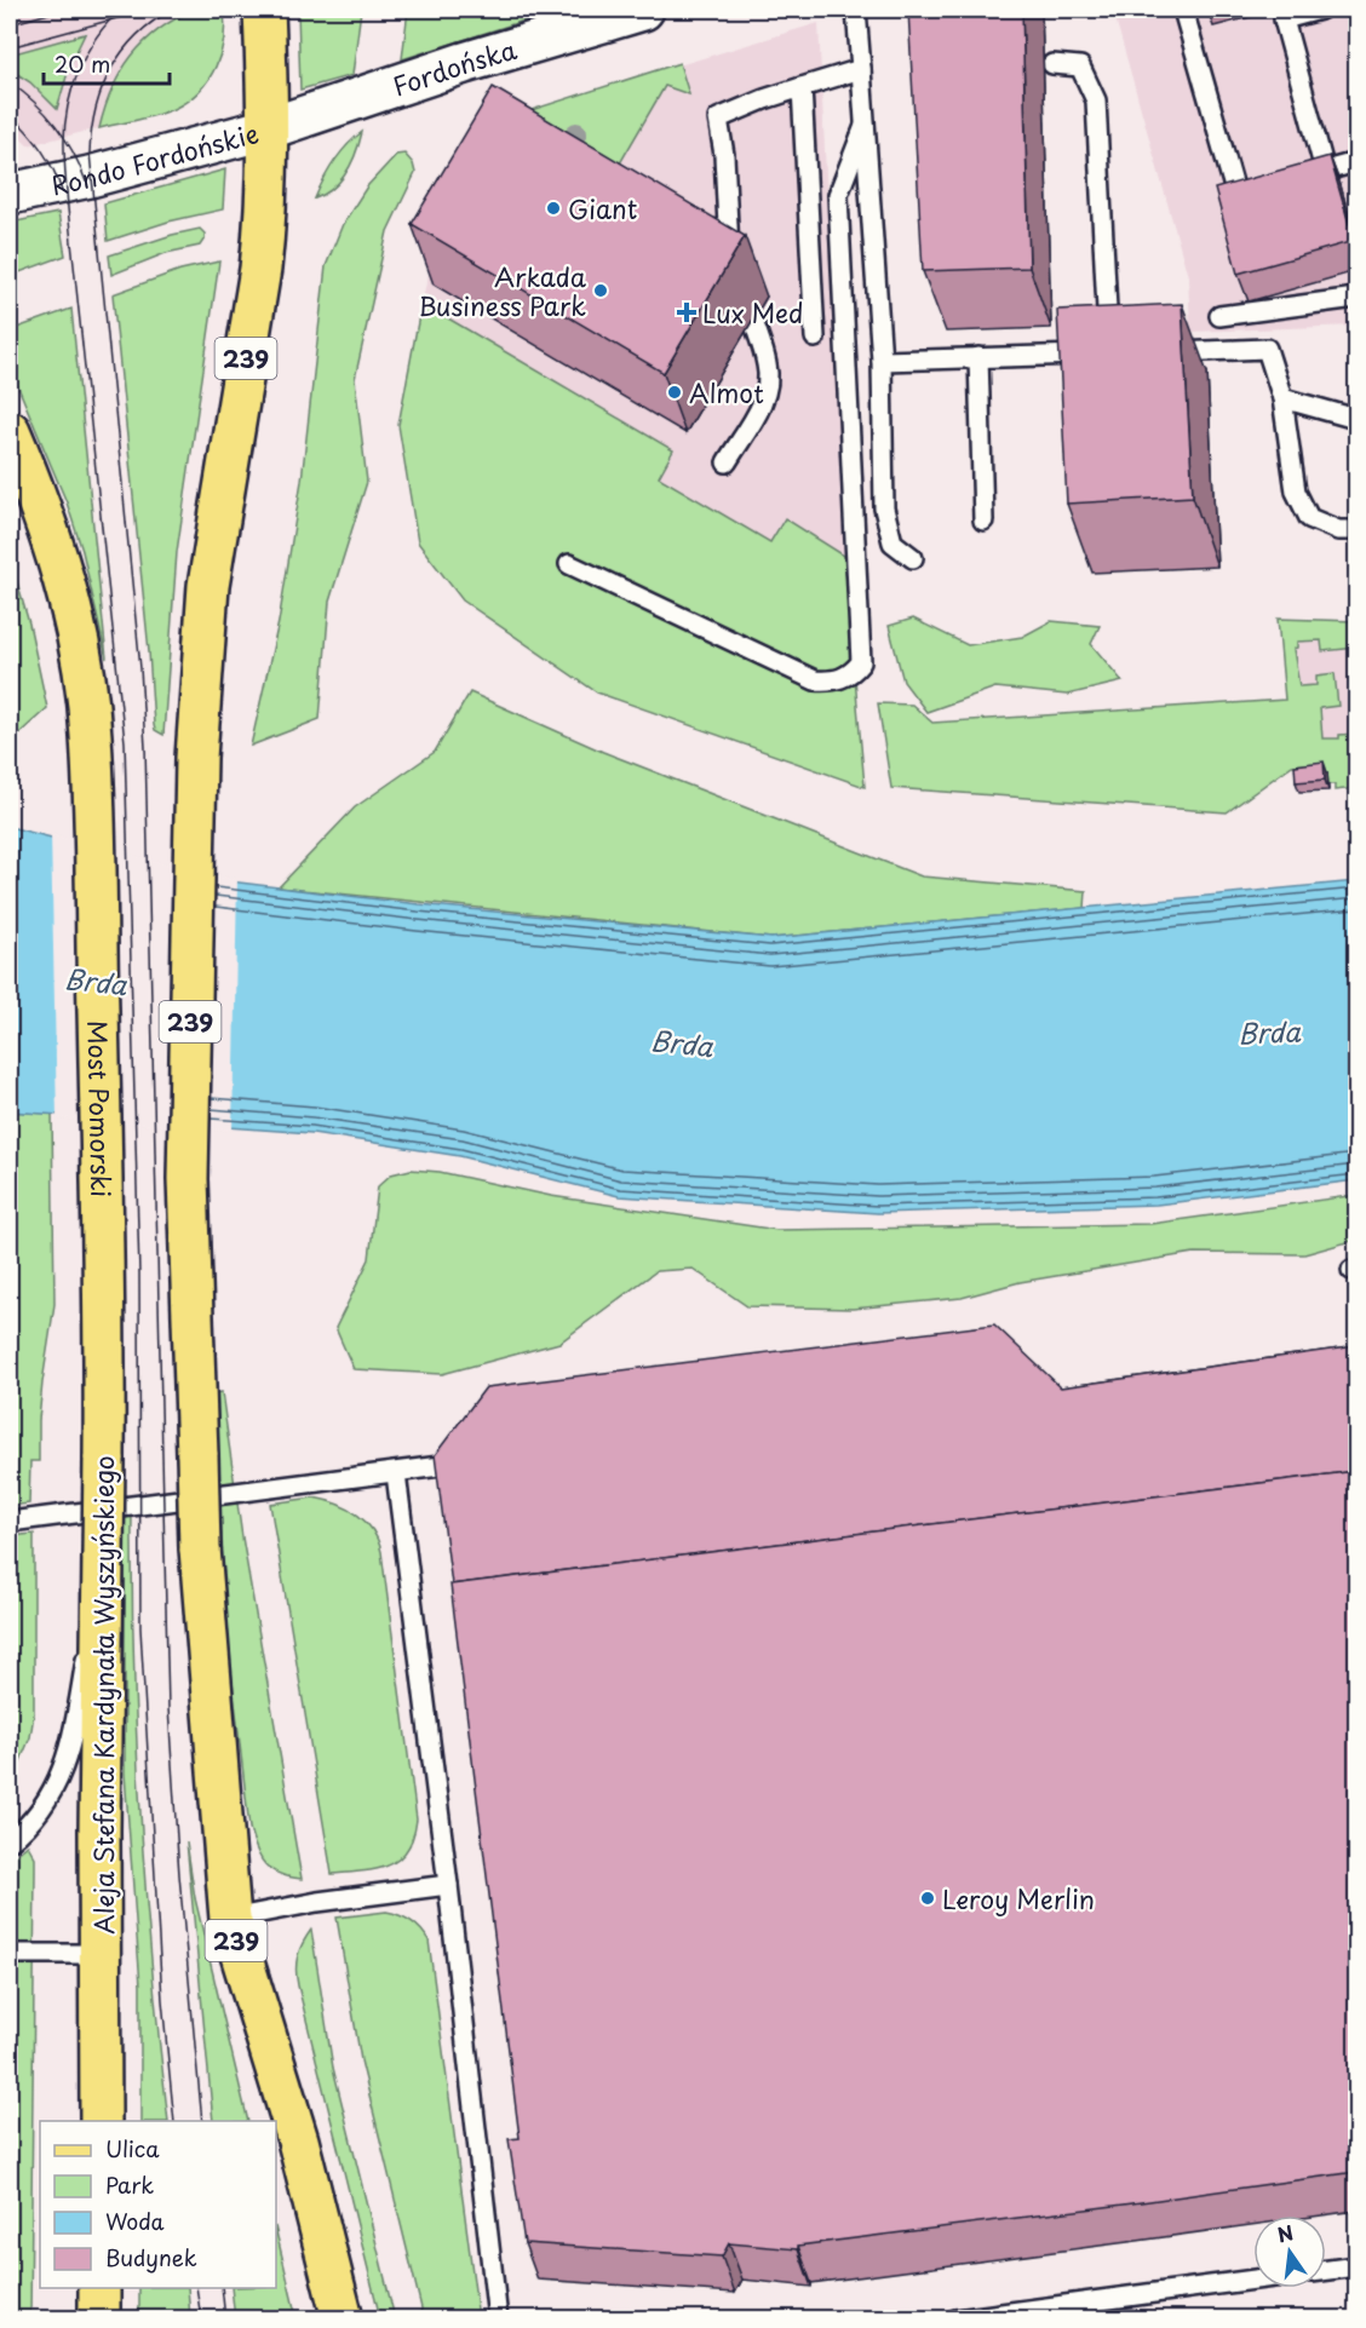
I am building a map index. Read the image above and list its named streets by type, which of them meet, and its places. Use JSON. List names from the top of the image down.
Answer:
{
  "streets": {
    "main road": [
      "Fordońska",
      "Rondo Fordońskie",
      "239",
      "Most Pomorski",
      "Aleja Stefana Kardynała Wyszyńskiego"
    ]
  },
  "crossings": [
    ["Fordońska", "Rondo Fordońskie"],
    ["Fordońska", "239"],
    ["Rondo Fordońskie", "239"],
    ["Most Pomorski", "Aleja Stefana Kardynała Wyszyńskiego"]
  ],
  "water": ["Brda"],
  "places": {
    "other": [
      "Giant",
      "Arkada Business Park",
      "Almot",
      "Leroy Merlin"
    ],
    "health": ["Lux Med"]
  },
  "legend": [
    "Ulica",
    "Park",
    "Woda",
    "Budynek"
  ],
  "scale_bar": "20 m",
  "north": "top"
}
